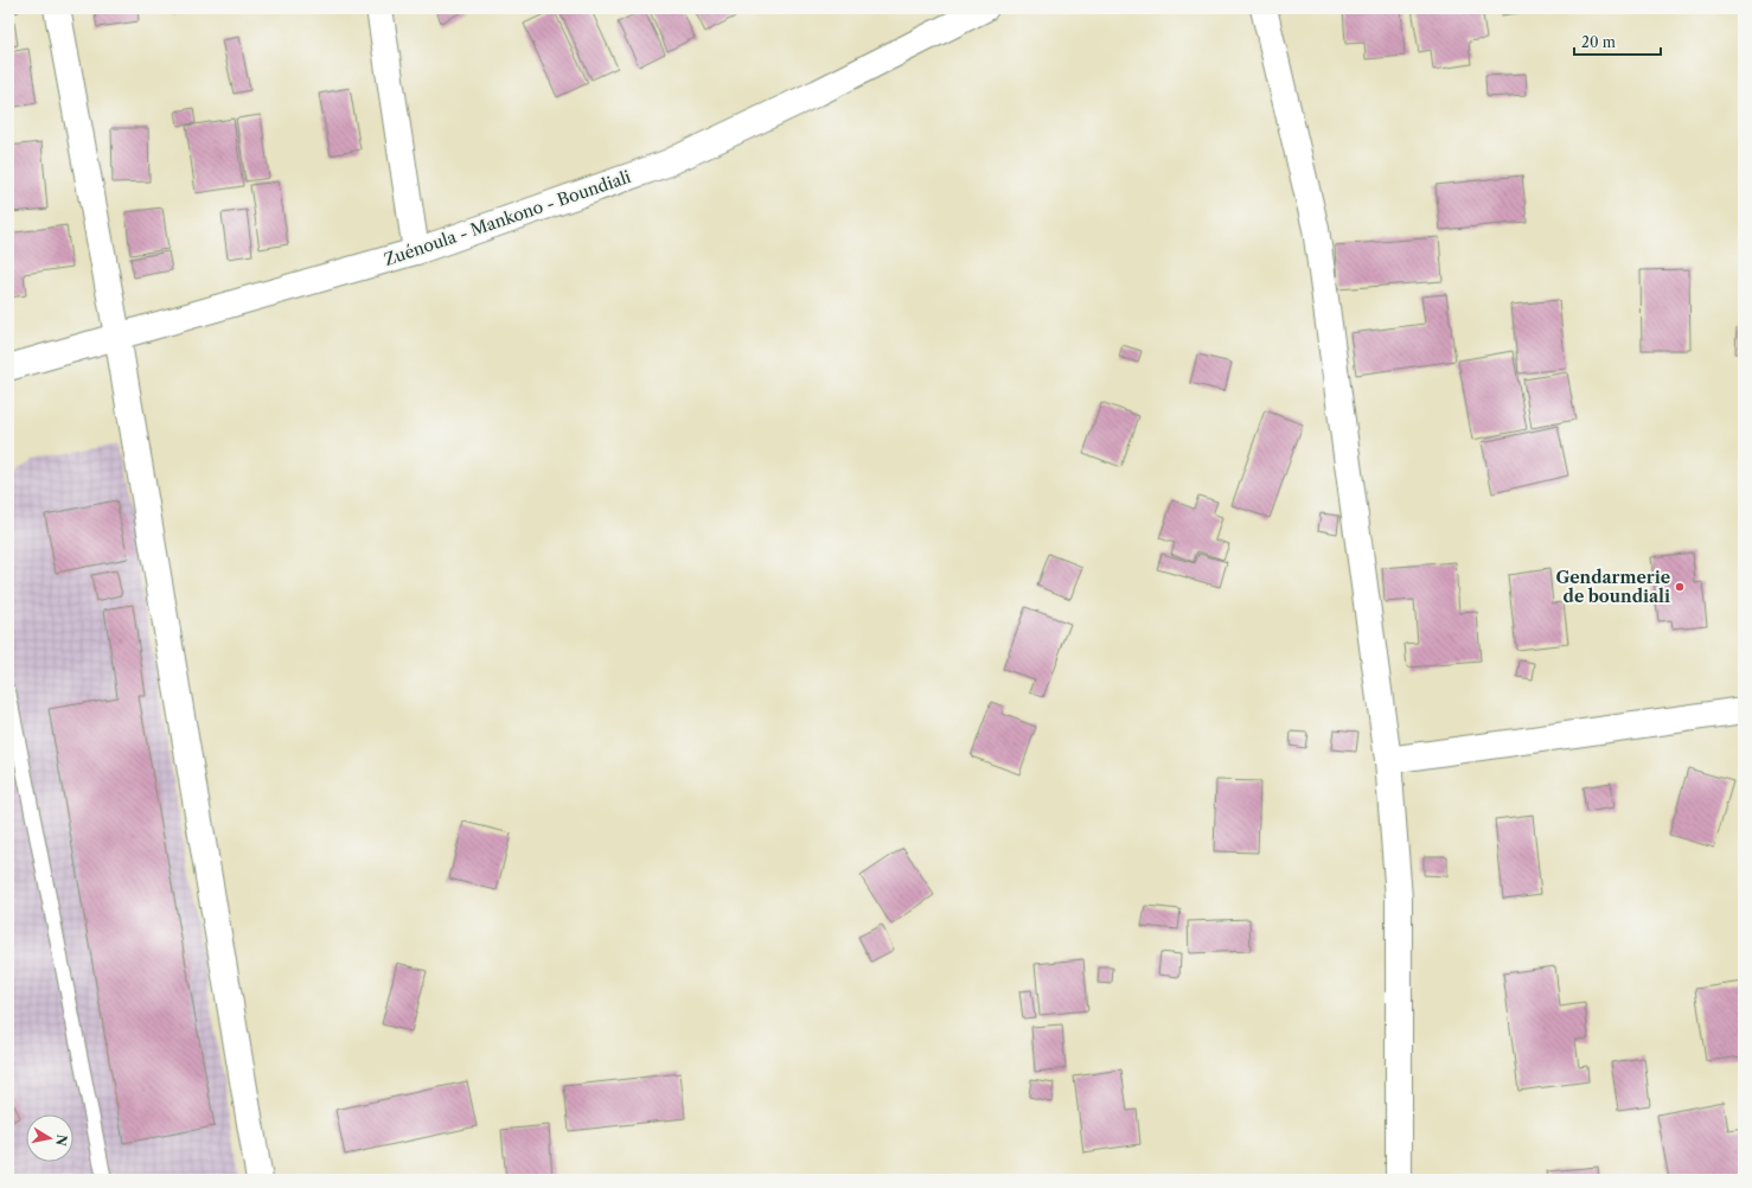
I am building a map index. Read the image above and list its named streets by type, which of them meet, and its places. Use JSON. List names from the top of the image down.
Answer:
{
  "streets": {
    "street": ["Zuénoula - Mankono - Boundiali"]
  },
  "places": ["Gendarmerie de boundiali"],
  "scale_bar": "20 m",
  "north": "right"
}
